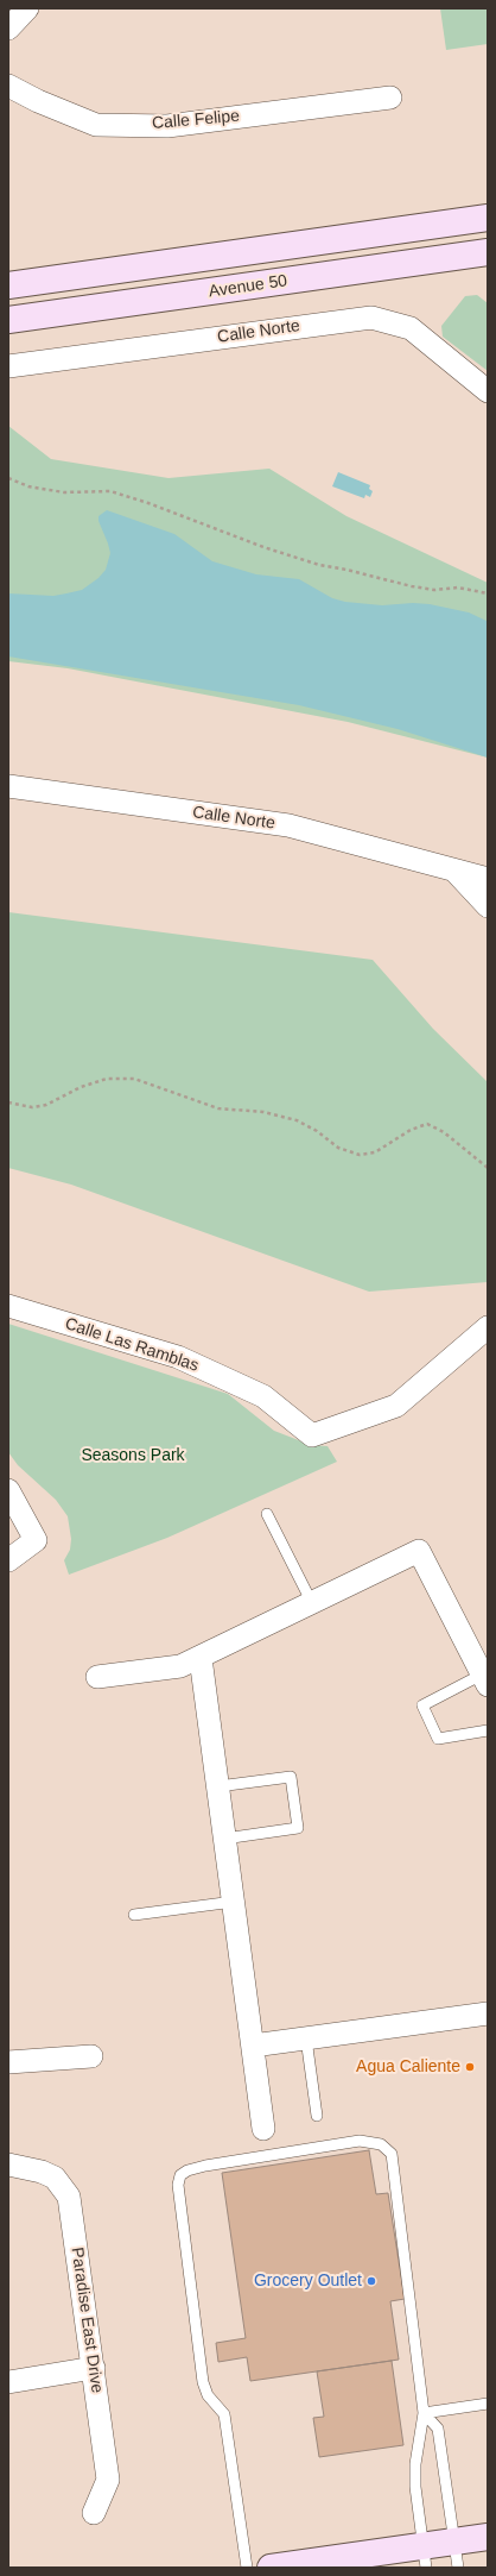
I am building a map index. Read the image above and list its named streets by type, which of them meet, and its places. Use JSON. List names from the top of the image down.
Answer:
{
  "streets": {
    "main road": ["Avenue 50"],
    "street": [
      "Calle Felipe",
      "Calle Norte",
      "Calle Las Ramblas",
      "Paradise East Drive"
    ]
  },
  "parks": ["Seasons Park"],
  "places": ["Agua Caliente", "Grocery Outlet"]
}
